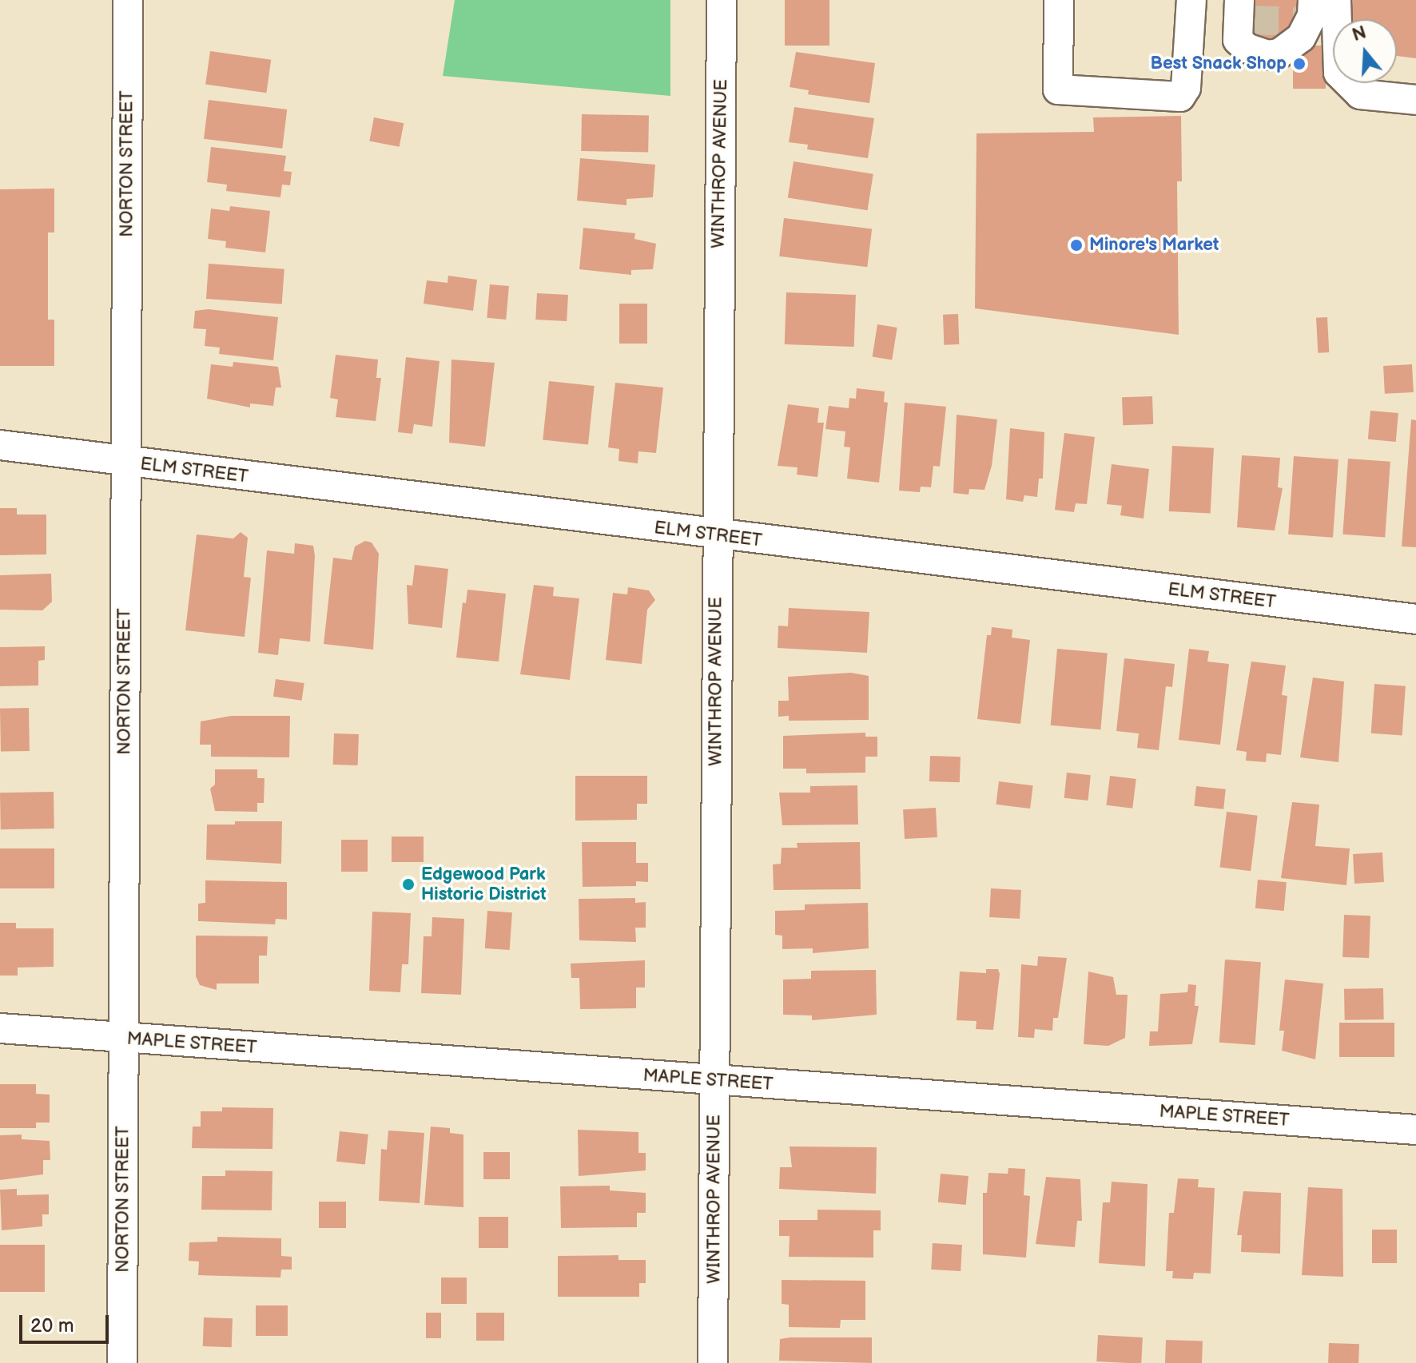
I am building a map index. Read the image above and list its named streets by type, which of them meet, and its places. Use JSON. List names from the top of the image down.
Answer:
{
  "streets": {
    "street": [
      "NORTON STREET",
      "WINTHROP AVENUE",
      "ELM STREET",
      "MAPLE STREET"
    ]
  },
  "crossings": [
    ["NORTON STREET", "ELM STREET"],
    ["NORTON STREET", "MAPLE STREET"],
    ["WINTHROP AVENUE", "ELM STREET"],
    ["WINTHROP AVENUE", "MAPLE STREET"]
  ],
  "places": ["Best Snack Shop", "Minore's Market", "Edgewood Park Historic District"],
  "scale_bar": "20 m",
  "north": "top"
}
